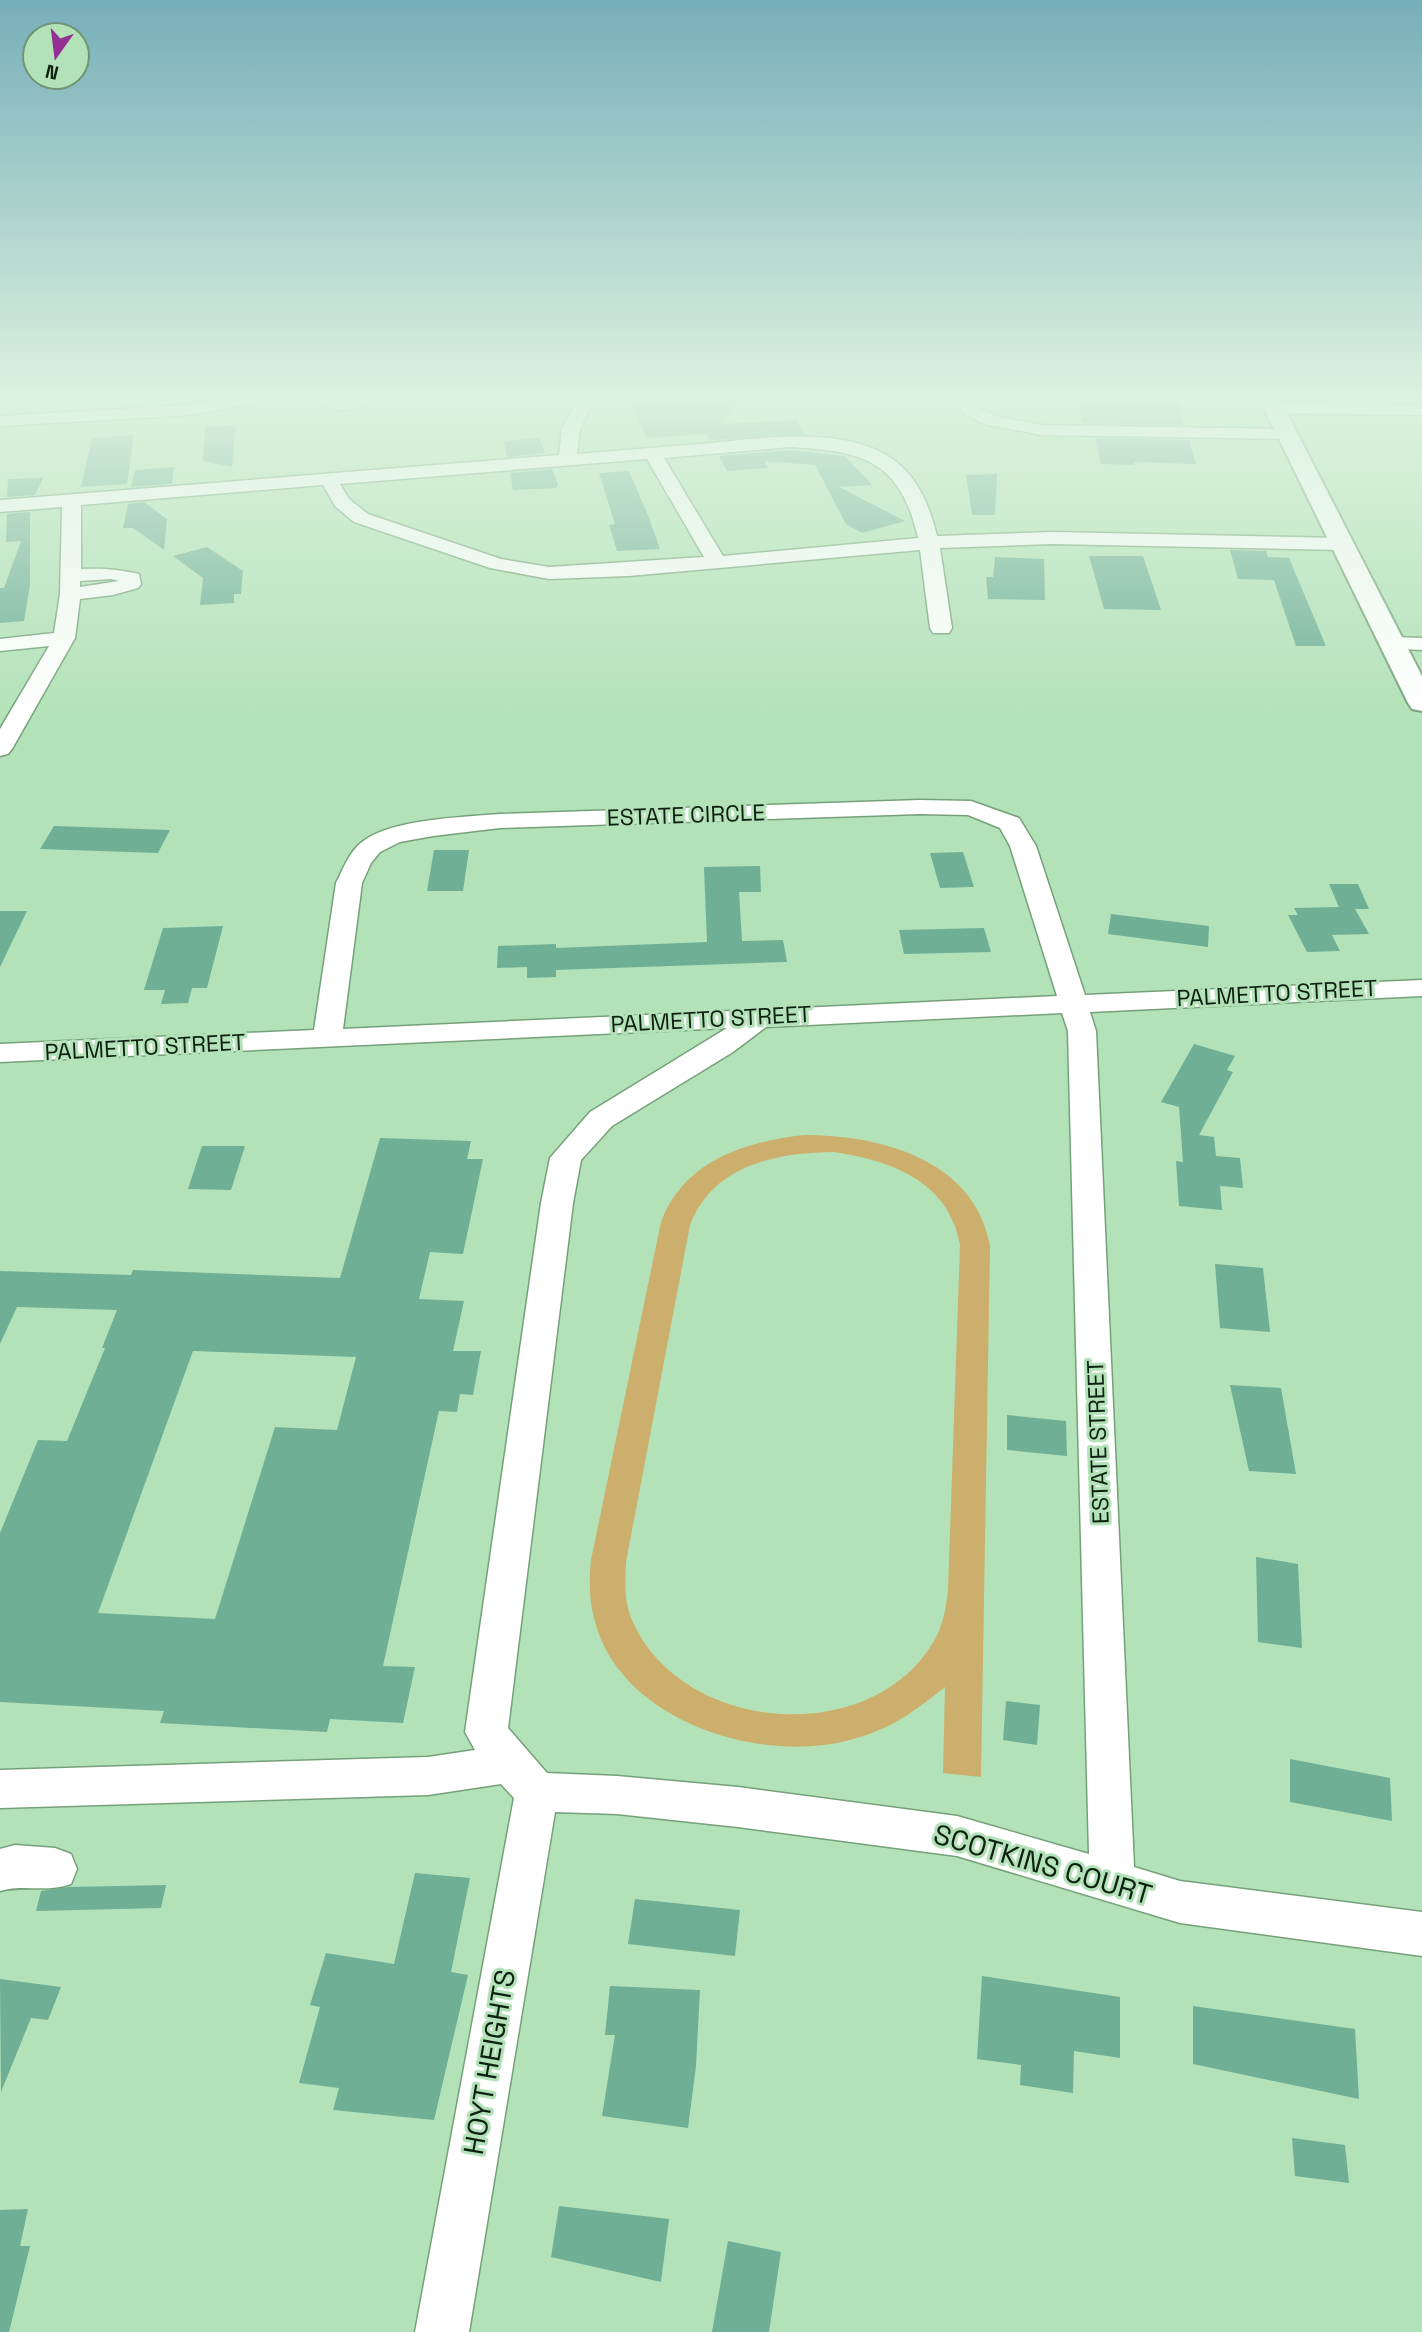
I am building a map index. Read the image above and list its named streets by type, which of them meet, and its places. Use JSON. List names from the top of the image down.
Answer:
{
  "streets": {
    "street": [
      "ESTATE CIRCLE",
      "PALMETTO STREET",
      "ESTATE STREET",
      "SCOTKINS COURT",
      "HOYT HEIGHTS"
    ]
  },
  "crossings": [
    ["ESTATE CIRCLE", "PALMETTO STREET"],
    ["ESTATE CIRCLE", "ESTATE STREET"],
    ["PALMETTO STREET", "ESTATE STREET"],
    ["ESTATE STREET", "SCOTKINS COURT"],
    ["SCOTKINS COURT", "HOYT HEIGHTS"]
  ],
  "north": "bottom"
}
